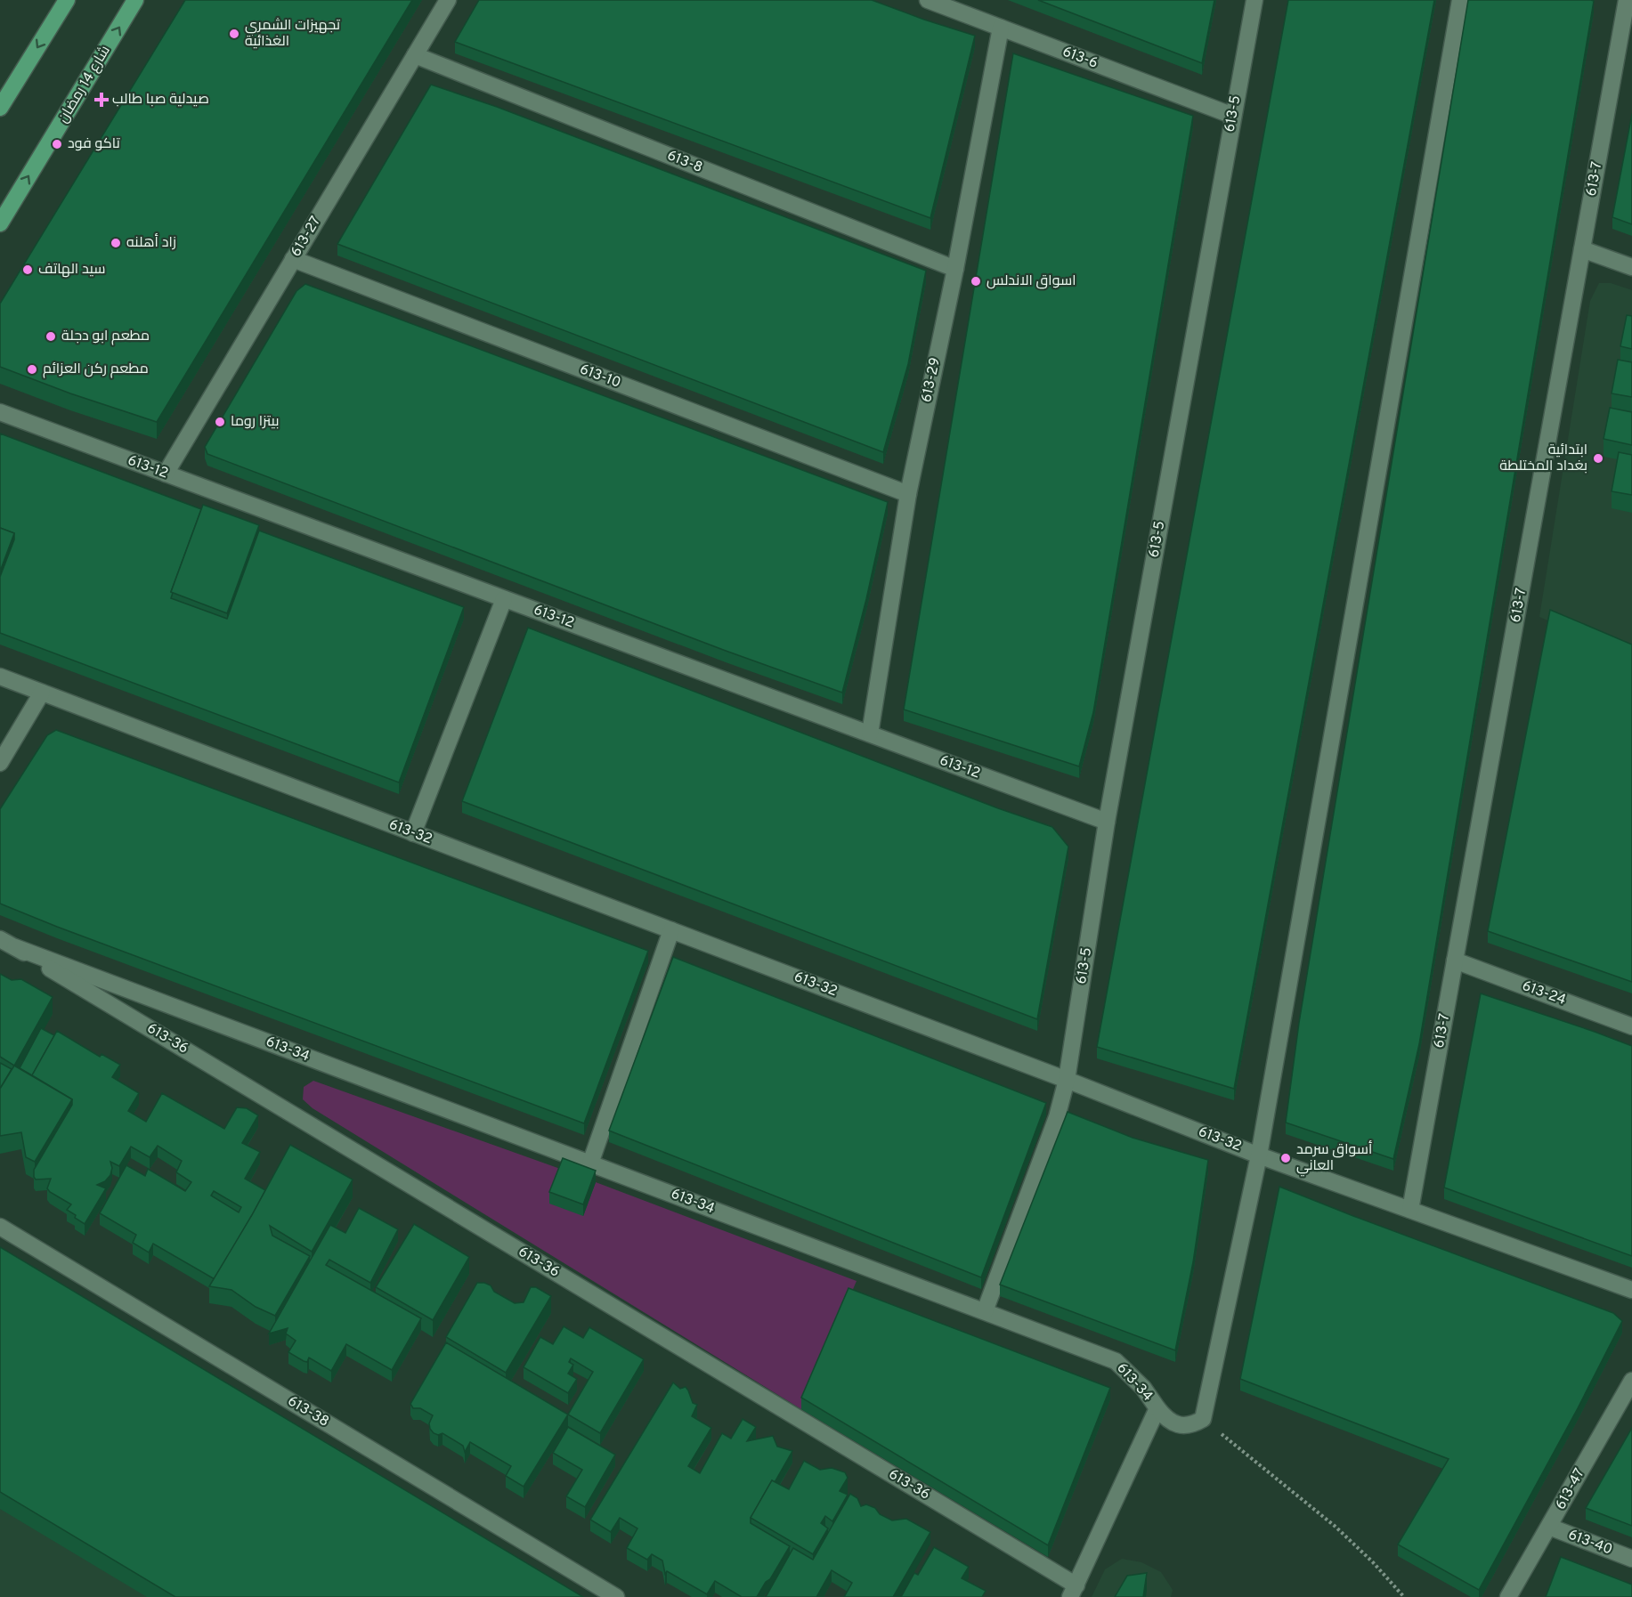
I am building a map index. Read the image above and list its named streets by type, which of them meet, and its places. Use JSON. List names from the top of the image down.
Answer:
{
  "streets": {
    "main road": ["شارع 14 رمضان"],
    "street": [
      "613-6",
      "613-5",
      "613-8",
      "613-7",
      "613-27",
      "613-10",
      "613-29",
      "613-12",
      "613-32",
      "613-24",
      "613-36",
      "613-34",
      "613-38",
      "613-47",
      "613-40"
    ]
  },
  "crossings": [
    ["613-6", "613-5"],
    ["613-6", "613-29"],
    ["613-5", "613-12"],
    ["613-5", "613-32"],
    ["613-5", "613-34"],
    ["613-8", "613-27"],
    ["613-8", "613-29"],
    ["613-7", "613-32"],
    ["613-7", "613-24"],
    ["613-27", "613-10"],
    ["613-27", "613-12"],
    ["613-10", "613-29"],
    ["613-29", "613-12"],
    ["613-36", "613-34"],
    ["613-47", "613-40"]
  ],
  "places": {
    "other": [
      "تجهيزات الشمري الغذائية",
      "تاكو فود",
      "زاد أهلنه",
      "سيد الهاتف",
      "اسواق الاندلس",
      "مطعم ابو دجلة",
      "مطعم ركن العزائم",
      "بيتزا روما",
      "ابتدائية بغداد المختلطة",
      "أسواق سرمد العاني"
    ],
    "health": ["صيدلية صبا طالب"]
  }
}
